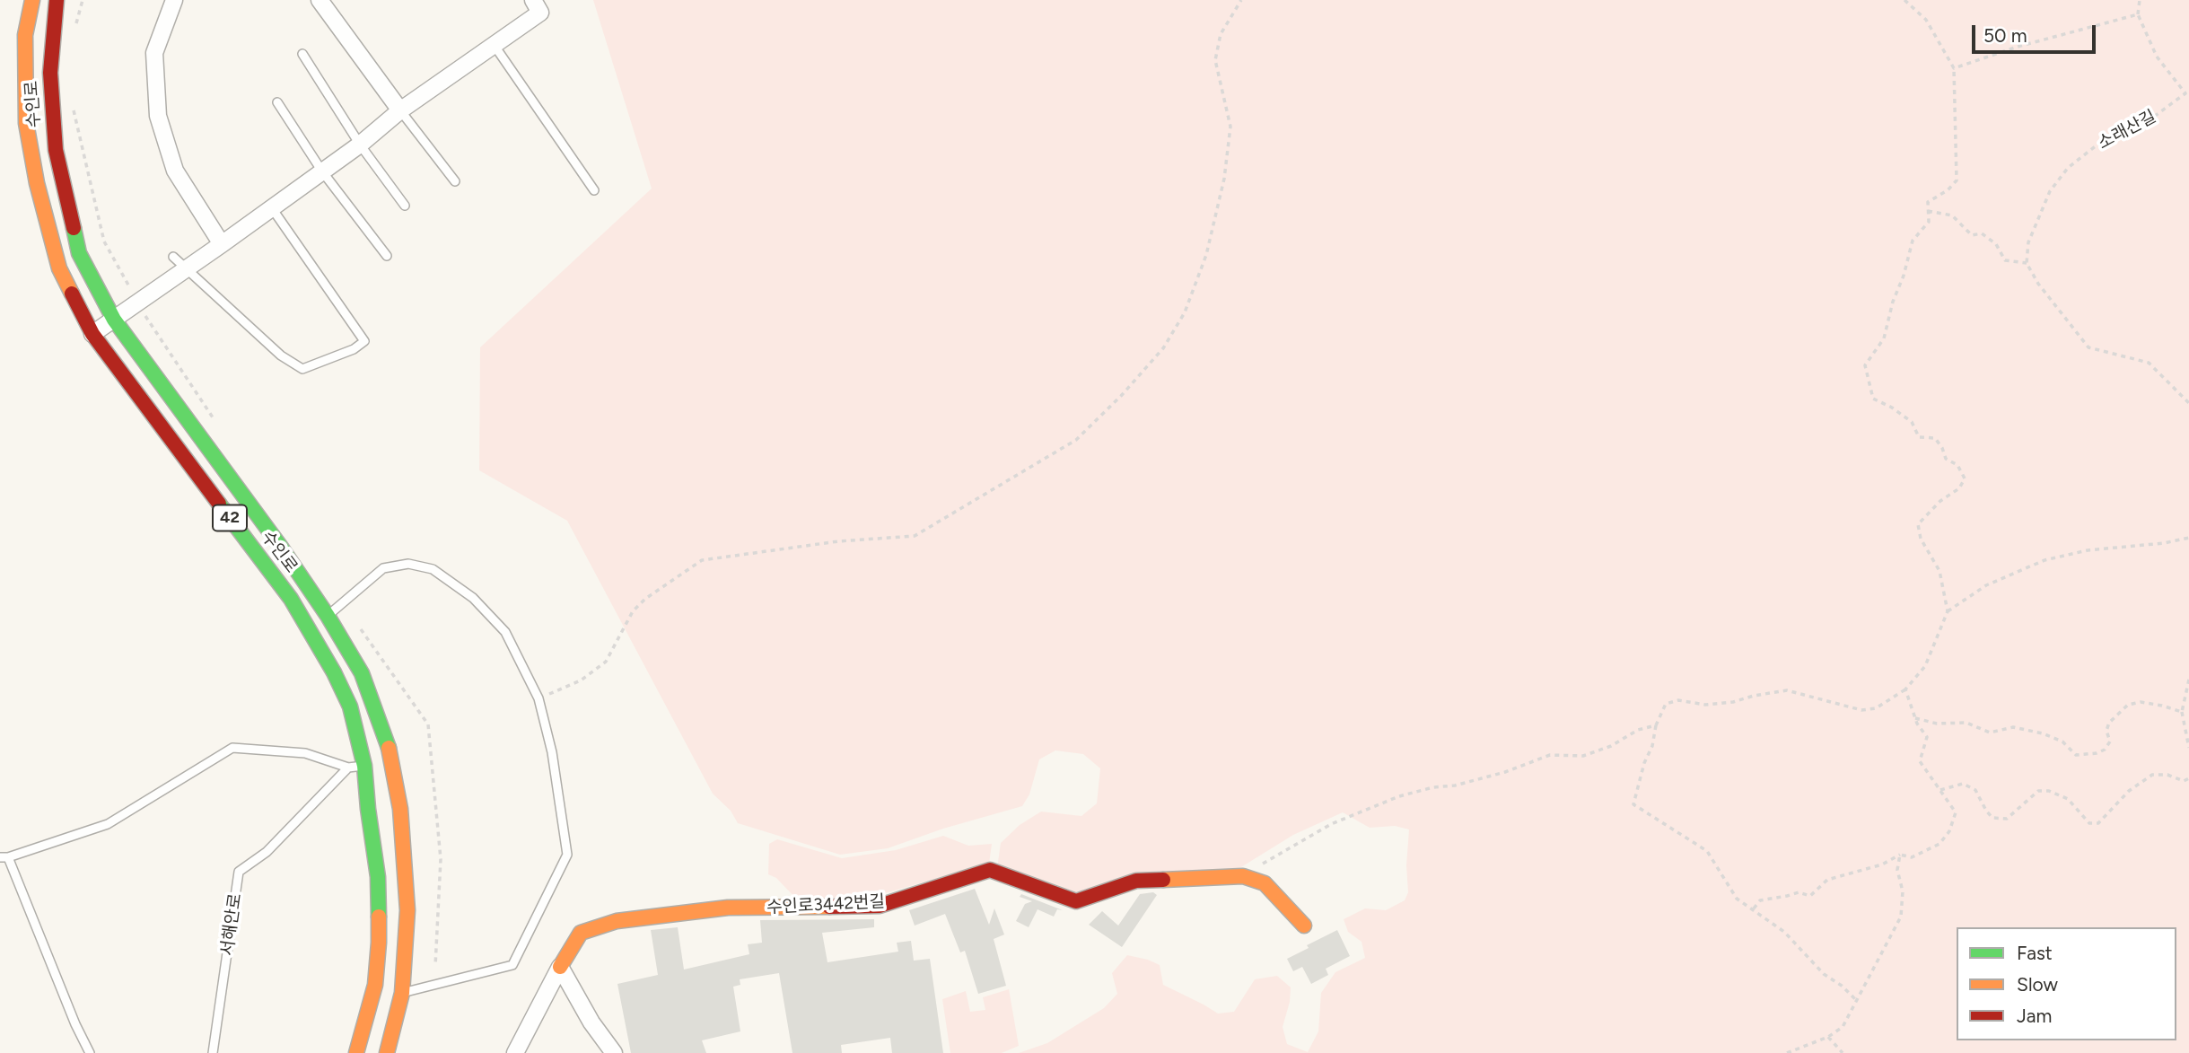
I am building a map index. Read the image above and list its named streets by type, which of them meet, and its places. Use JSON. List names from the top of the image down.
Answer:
{
  "streets": {
    "main road": ["수인로", "42", "수인로3442번길"],
    "lane": ["서해안로"],
    "path": ["소래산길"]
  },
  "legend": ["Fast", "Slow", "Jam"],
  "scale_bar": "50 m"
}
